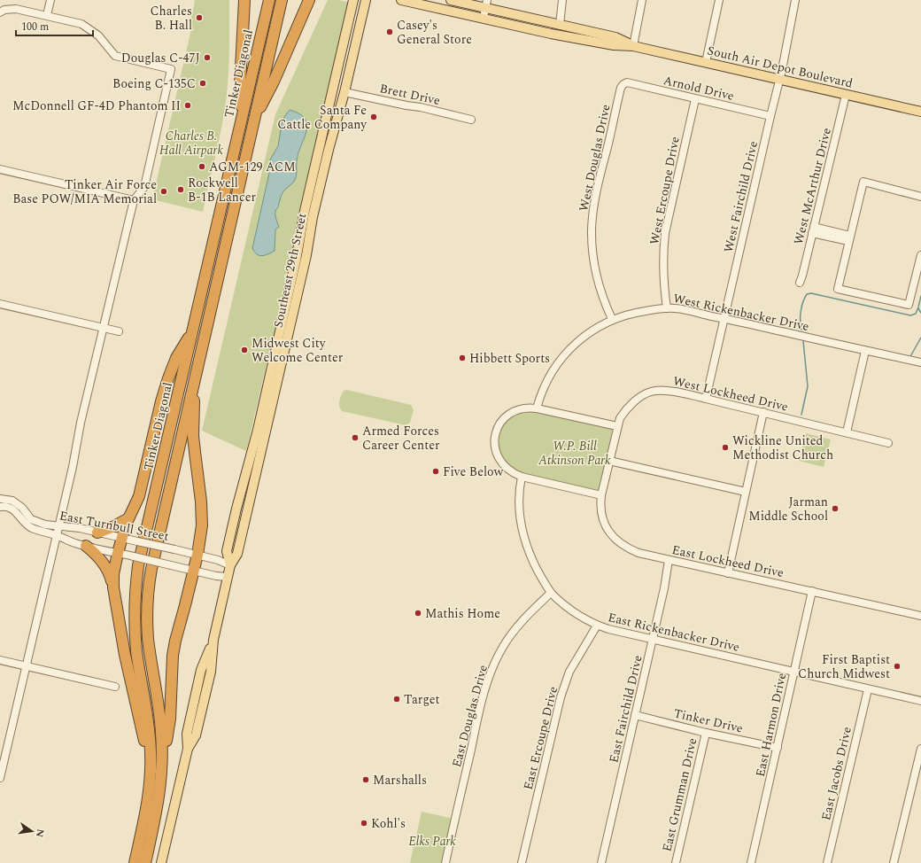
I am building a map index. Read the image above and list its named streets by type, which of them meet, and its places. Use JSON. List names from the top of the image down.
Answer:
{
  "streets": {
    "highway": ["Tinker Diagonal"],
    "main road": ["South Air Depot Boulevard", "Southeast 29th Street"],
    "street": [
      "Arnold Drive",
      "Brett Drive",
      "West Douglas Drive",
      "West McArthur Drive",
      "West Ercoupe Drive",
      "West Fairchild Drive",
      "West Rickenbacker Drive",
      "West Lockheed Drive",
      "East Turnbull Street",
      "East Lockheed Drive",
      "East Rickenbacker Drive",
      "East Fairchild Drive",
      "East Douglas Drive",
      "Tinker Drive",
      "East Harmon Drive",
      "East Ercoupe Drive",
      "East Jacobs Drive",
      "East Grumman Drive"
    ]
  },
  "crossings": [
    ["South Air Depot Boulevard", "West McArthur Drive"],
    ["South Air Depot Boulevard", "West Fairchild Drive"],
    ["Arnold Drive", "West Douglas Drive"],
    ["Arnold Drive", "West Ercoupe Drive"],
    ["Arnold Drive", "West Fairchild Drive"],
    ["Brett Drive", "Southeast 29th Street"],
    ["West Douglas Drive", "West Rickenbacker Drive"],
    ["West Ercoupe Drive", "West Rickenbacker Drive"],
    ["West Fairchild Drive", "West Rickenbacker Drive"],
    ["West Fairchild Drive", "West Lockheed Drive"],
    ["Southeast 29th Street", "East Turnbull Street"],
    ["West Lockheed Drive", "East Lockheed Drive"],
    ["East Lockheed Drive", "East Fairchild Drive"],
    ["East Lockheed Drive", "East Harmon Drive"],
    ["East Rickenbacker Drive", "East Fairchild Drive"],
    ["East Rickenbacker Drive", "East Douglas Drive"],
    ["East Rickenbacker Drive", "East Harmon Drive"],
    ["East Rickenbacker Drive", "East Ercoupe Drive"],
    ["East Rickenbacker Drive", "East Jacobs Drive"],
    ["East Fairchild Drive", "Tinker Drive"],
    ["Tinker Drive", "East Harmon Drive"],
    ["Tinker Drive", "East Grumman Drive"]
  ],
  "parks": ["Charles B. Hall Airpark", "W.P. Bill Atkinson Park", "Elks Park"],
  "places": [
    "Charles B. Hall",
    "Casey's General Store",
    "Douglas C-47J",
    "Boeing C-135C",
    "McDonnell GF-4D Phantom II",
    "Santa Fe Cattle Company",
    "AGM-129 ACM",
    "Rockwell B-1B Lancer",
    "Tinker Air Force Base POW/MIA Memorial",
    "Midwest City Welcome Center",
    "Hibbett Sports",
    "Armed Forces Career Center",
    "Wickline United Methodist Church",
    "Five Below",
    "Jarman Middle School",
    "Mathis Home",
    "First Baptist Church Midwest",
    "Target",
    "Marshalls",
    "Kohl's"
  ],
  "scale_bar": "100 m",
  "north": "right"
}
